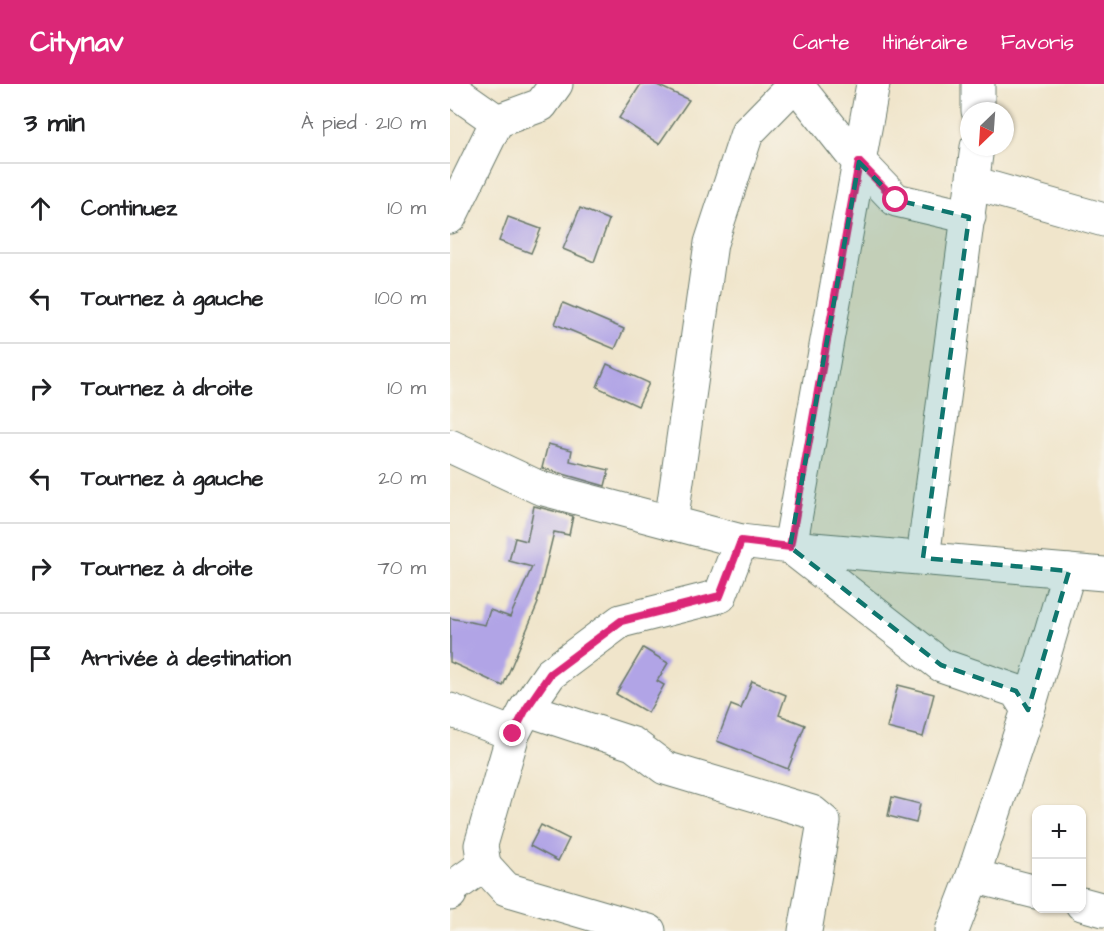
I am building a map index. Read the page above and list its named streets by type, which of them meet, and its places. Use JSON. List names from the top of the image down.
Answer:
{
  "north": "bottom left",
  "page": {
    "header": "Citynav",
    "nav": ["Carte", "Itinéraire", "Favoris"],
    "heading": ["3 min", "À pied · 210 m"],
    "list": [
      ["Continuez", "10 m"],
      ["Tournez à gauche", "100 m"],
      ["Tournez à droite", "10 m"],
      ["Tournez à gauche", "20 m"],
      ["Tournez à droite", "70 m"],
      "Arrivée à destination"
    ],
    "map_buttons": ["+", "−"]
  }
}
